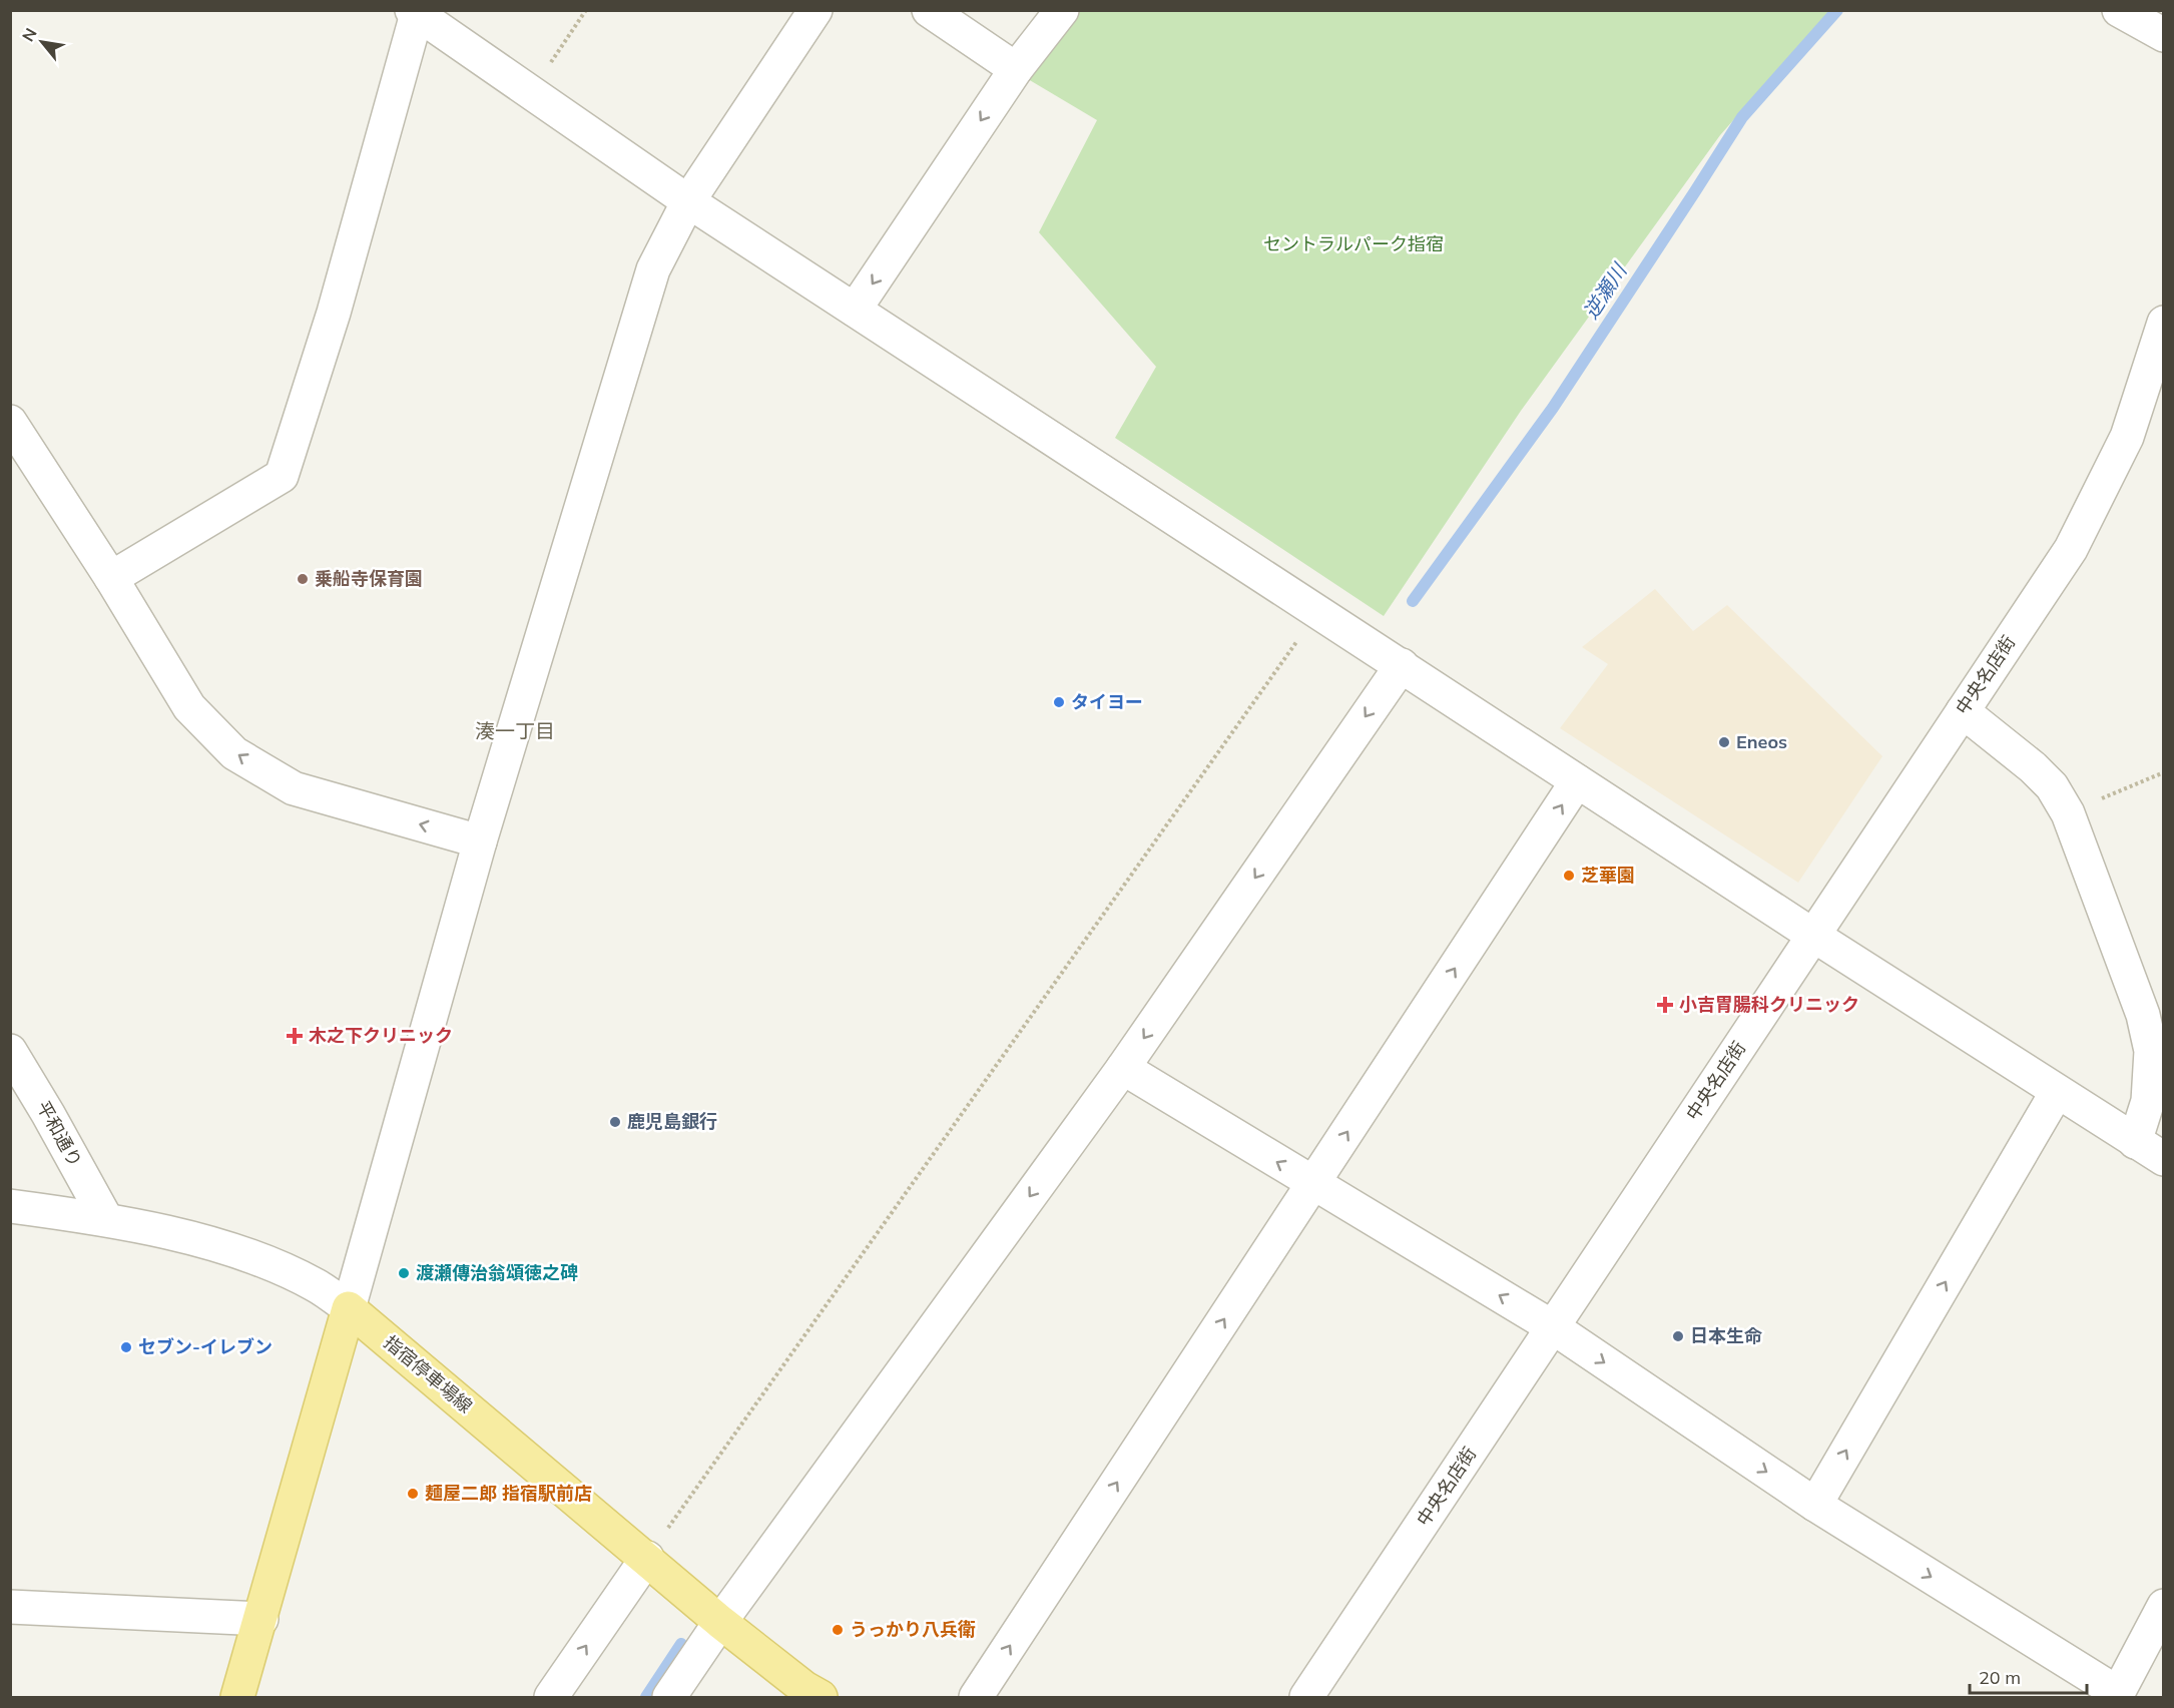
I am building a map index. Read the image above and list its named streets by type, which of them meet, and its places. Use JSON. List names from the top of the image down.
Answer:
{
  "streets": {
    "main road": ["指宿停車場線"],
    "street": ["中央名店街", "平和通り"]
  },
  "districts": ["湊一丁目"],
  "water": ["逆瀬川"],
  "parks": ["セントラルパーク指宿"],
  "places": {
    "other": [
      "乗船寺保育園",
      "タイヨー",
      "Eneos",
      "芝華園",
      "鹿児島銀行",
      "渡瀬傳治翁頌徳之碑",
      "日本生命",
      "セブン-イレブン",
      "麺屋二郎 指宿駅前店",
      "うっかり八兵衛"
    ],
    "health": ["小吉胃腸科クリニック", "木之下クリニック"]
  },
  "scale_bar": "20 m",
  "north": "top left"
}
